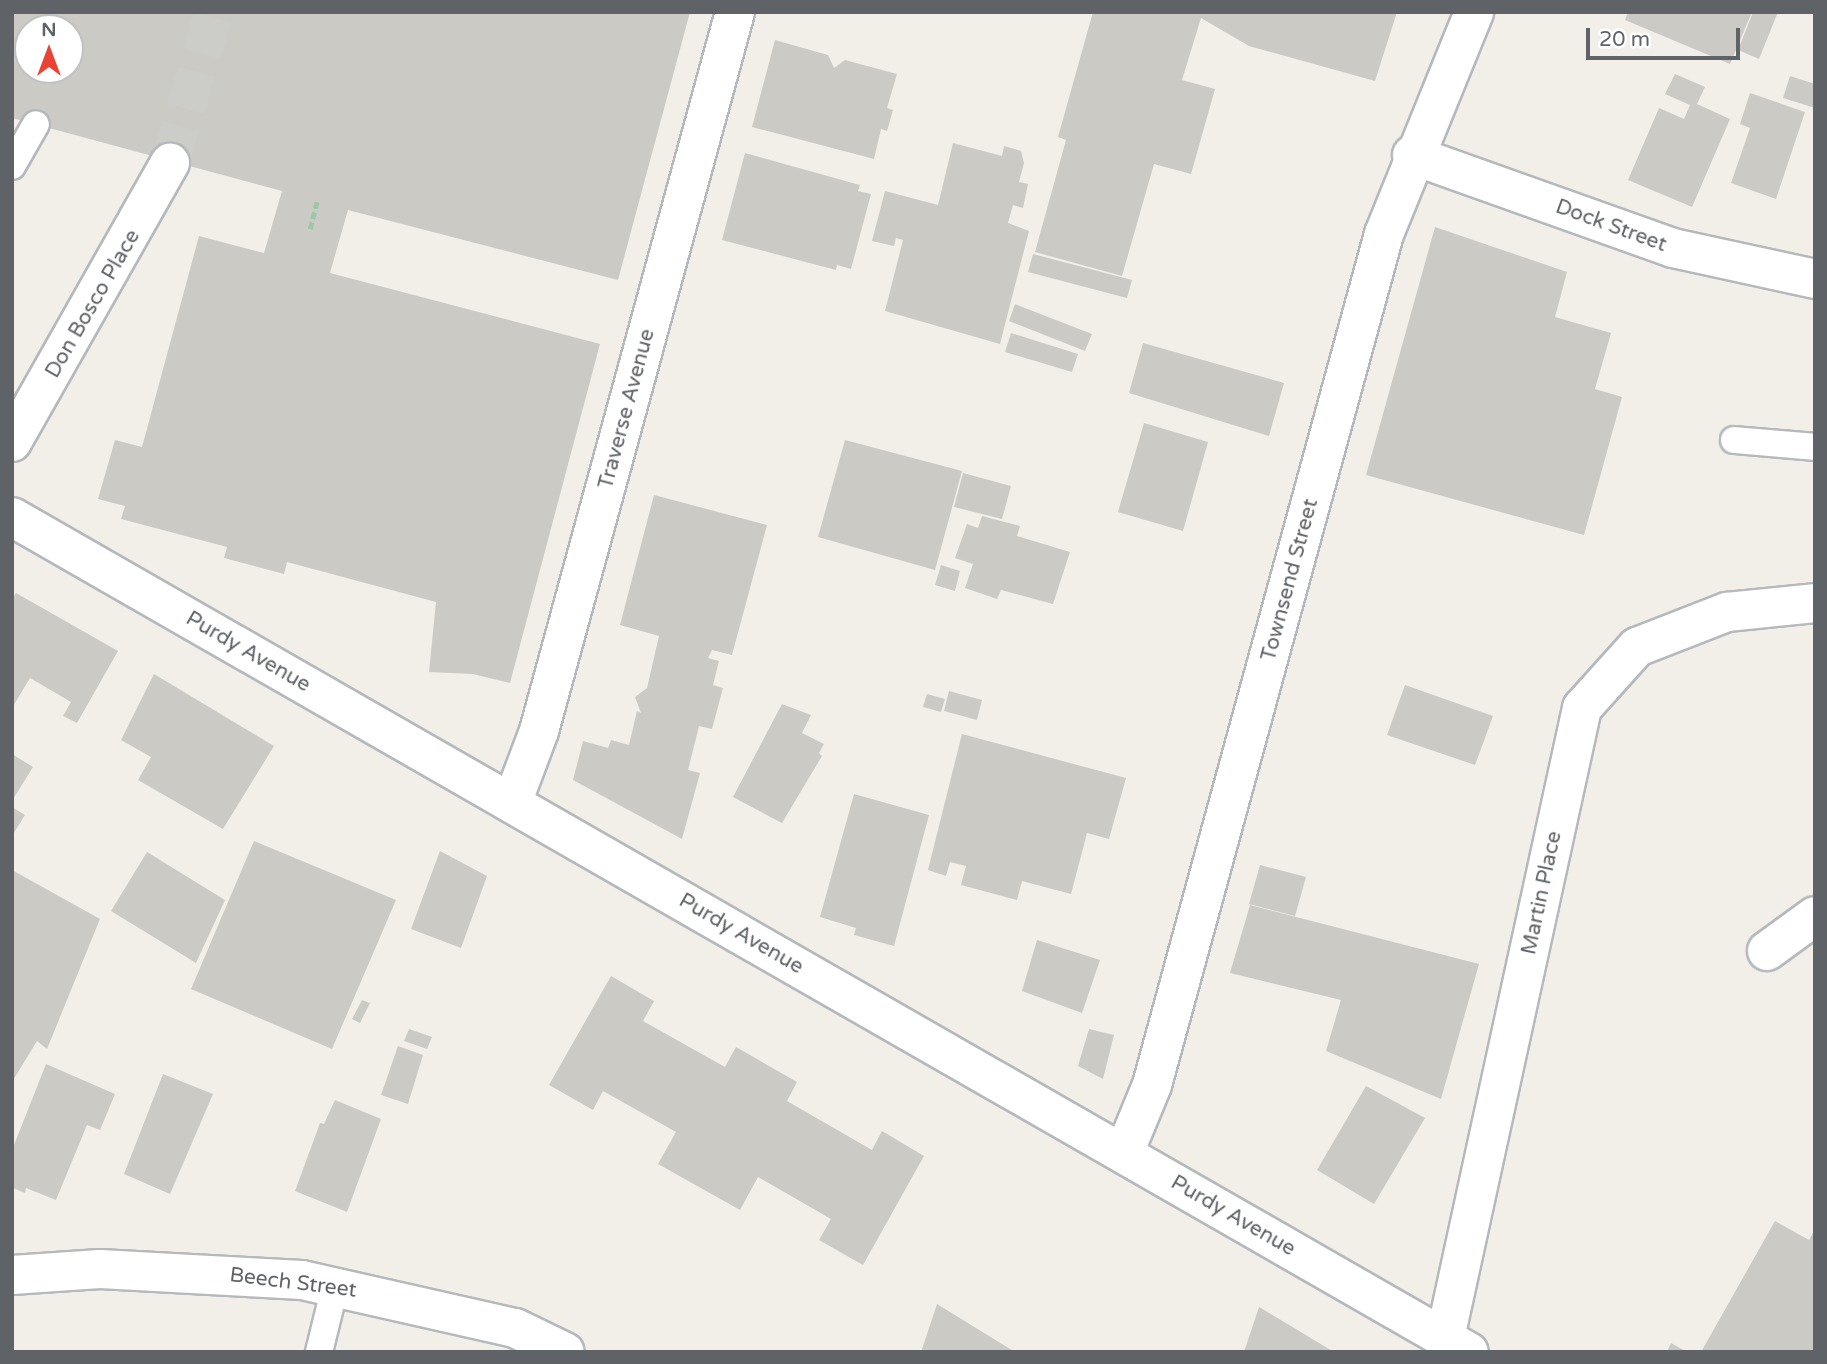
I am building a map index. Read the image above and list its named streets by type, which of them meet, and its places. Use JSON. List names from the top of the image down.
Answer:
{
  "streets": {
    "street": [
      "Dock Street",
      "Don Bosco Place",
      "Traverse Avenue",
      "Townsend Street",
      "Purdy Avenue",
      "Martin Place",
      "Beech Street"
    ]
  },
  "crossings": [
    ["Dock Street", "Townsend Street"],
    ["Traverse Avenue", "Purdy Avenue"],
    ["Townsend Street", "Purdy Avenue"],
    ["Purdy Avenue", "Martin Place"]
  ],
  "scale_bar": "20 m",
  "north": "top"
}
